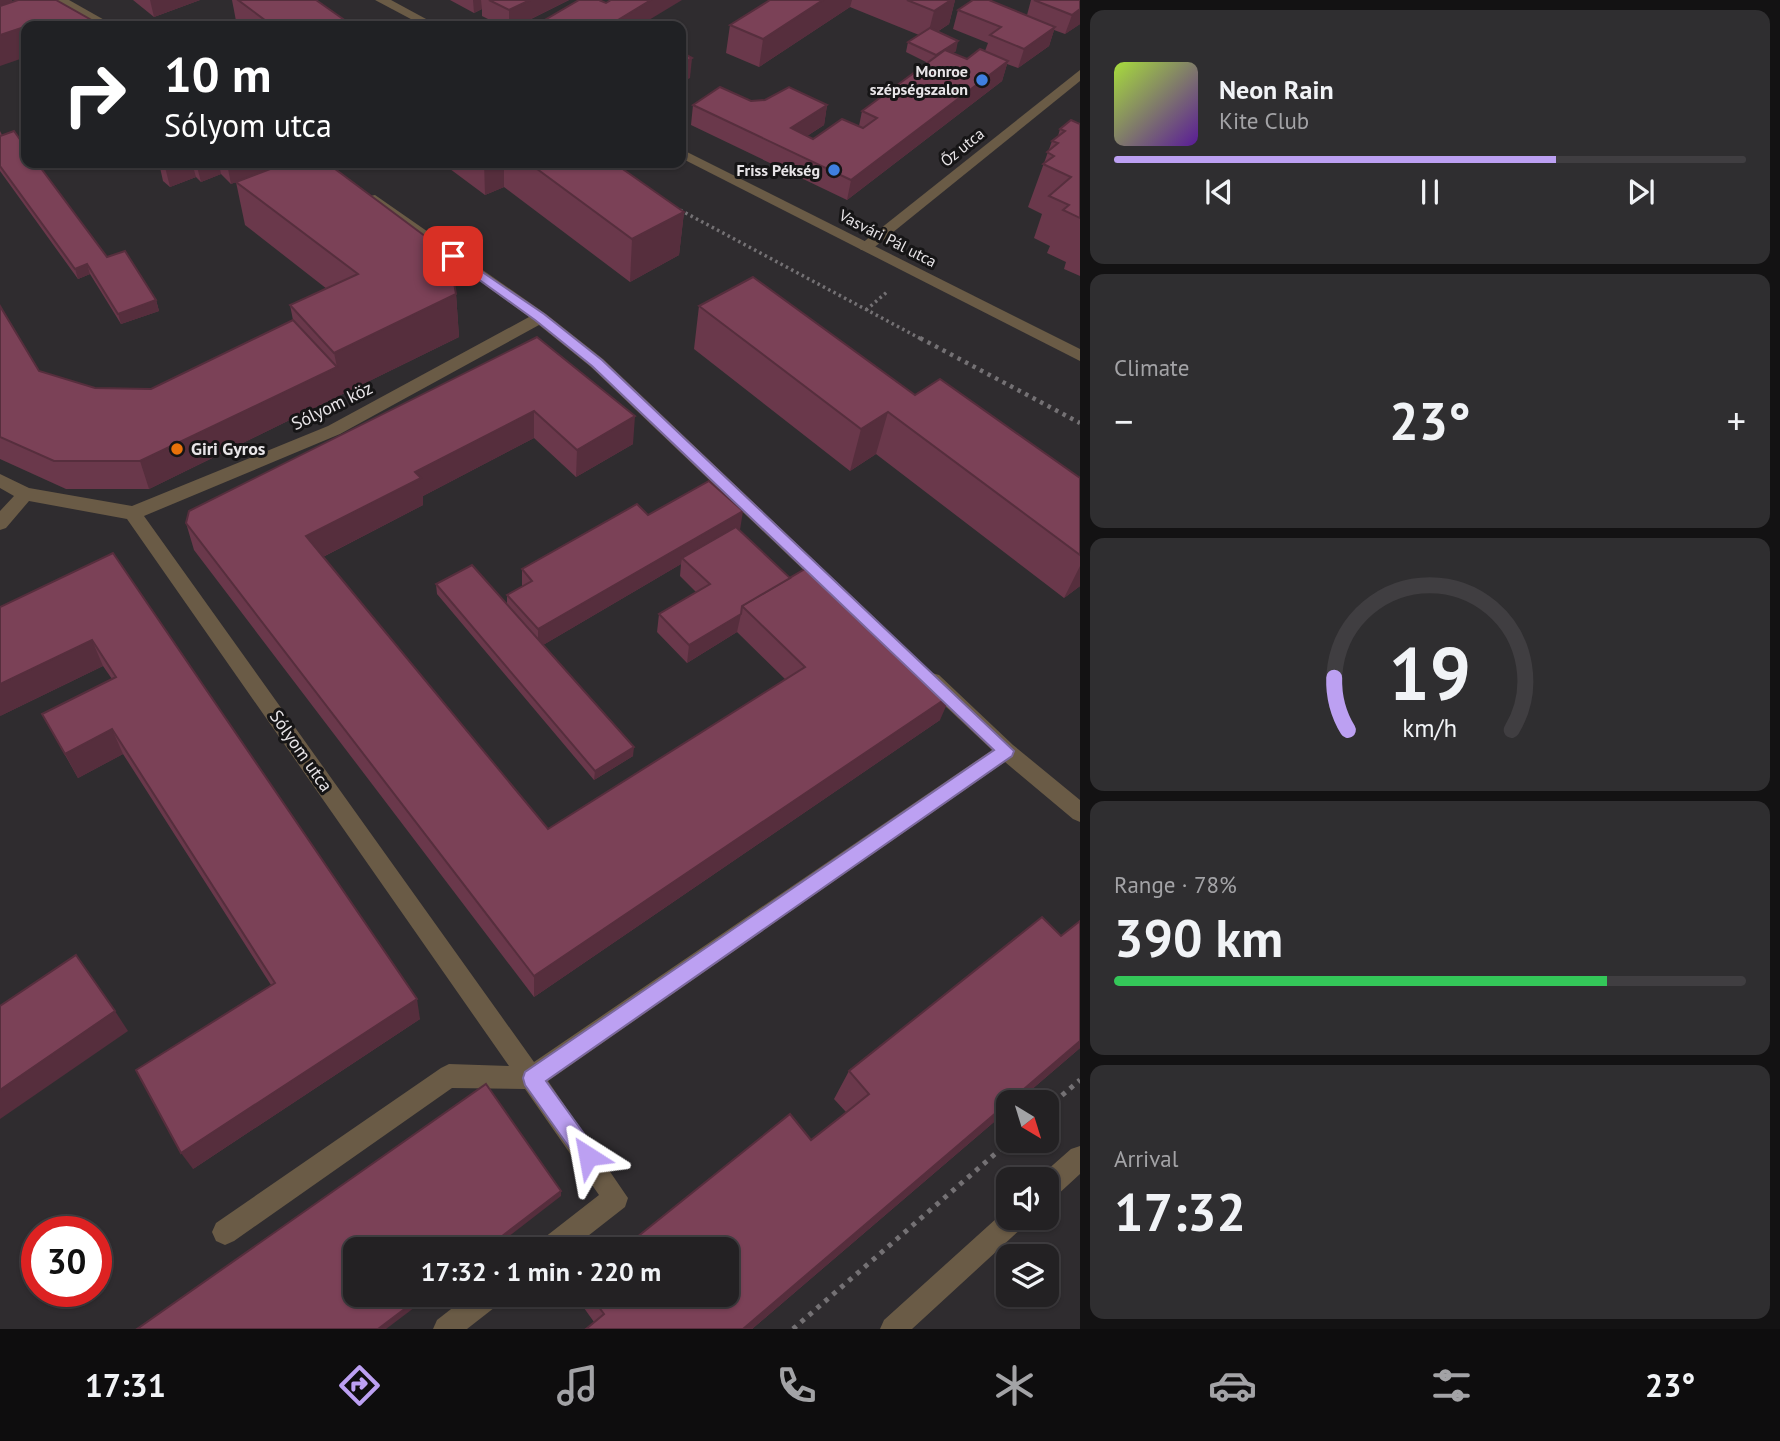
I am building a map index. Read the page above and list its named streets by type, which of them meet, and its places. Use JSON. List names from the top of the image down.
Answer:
{
  "streets": {
    "street": [
      "Őz utca",
      "Vasvári Pál utca",
      "Sólyom köz",
      "Sólyom utca"
    ]
  },
  "crossings": [
    ["Őz utca", "Vasvári Pál utca"],
    ["Sólyom köz", "Sólyom utca"]
  ],
  "places": ["Monroe szépségszalon", "Friss Pékség", "Giri Gyros"],
  "north": "bottom right",
  "page": {
    "turn": ["10 m", "Sólyom utca"],
    "song": ["Neon Rain", "Kite Club"],
    "tile": [
      "Climate",
      ["Range · 78%", "390 km"],
      ["Arrival", "17:32"]
    ],
    "heat": ["−", "23°", "+"],
    "limit": "30",
    "trip": "17:32 · 1 min · 220 m",
    "tabs": ["17:31", "23°"],
    "gauge": ["19", "km/h"]
  }
}
